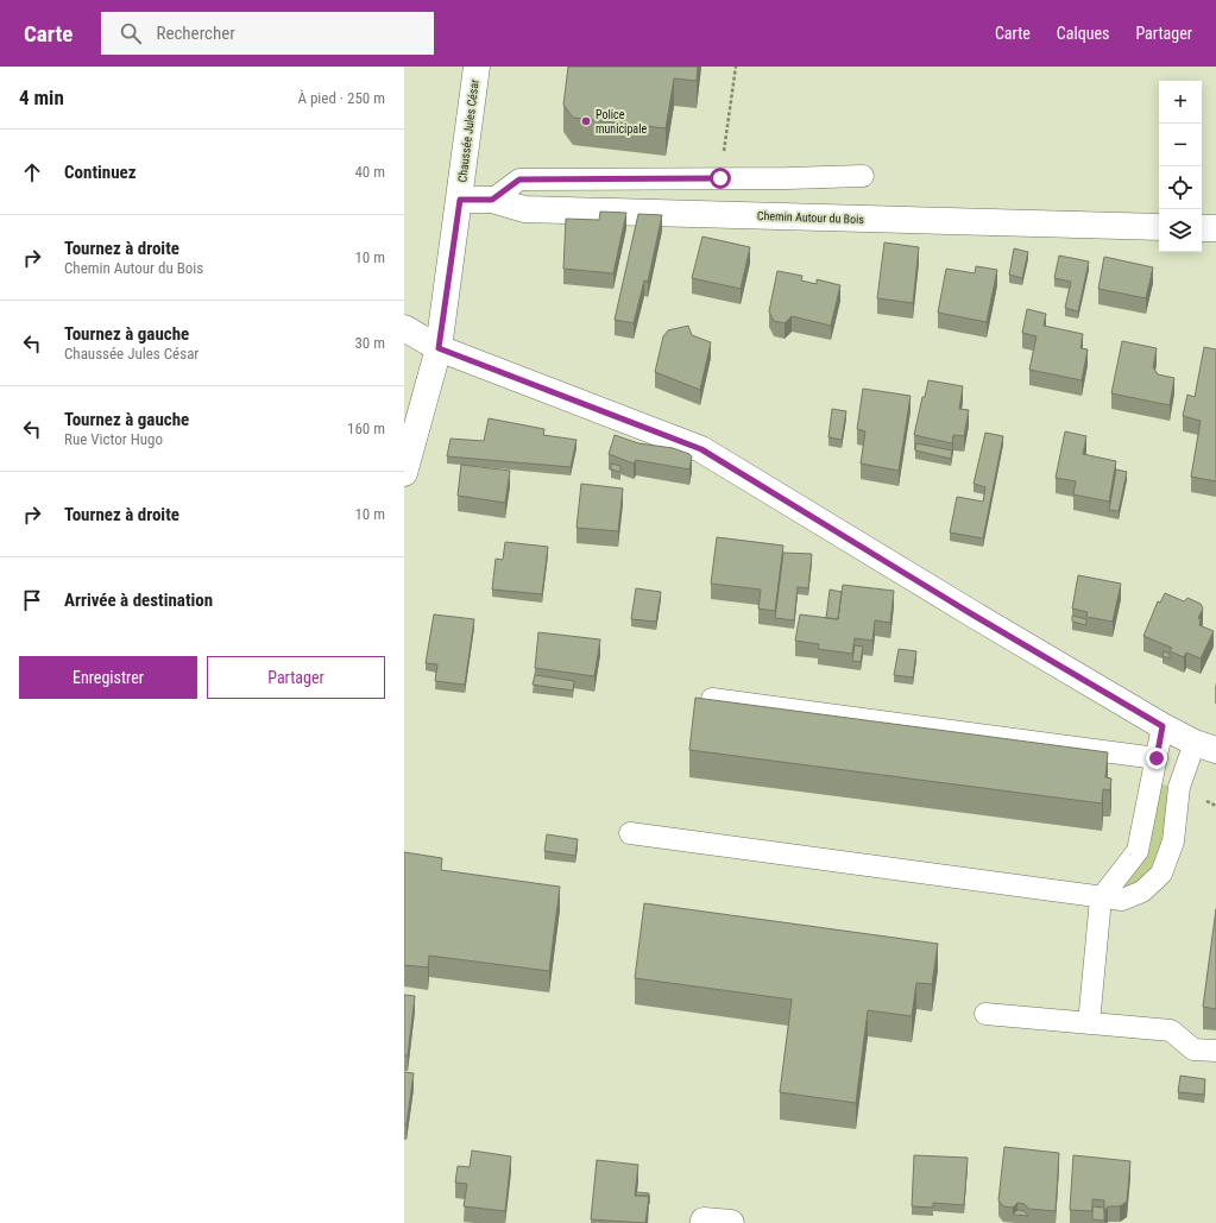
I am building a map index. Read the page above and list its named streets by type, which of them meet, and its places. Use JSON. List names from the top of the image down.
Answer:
{
  "streets": {
    "street": ["Chaussée Jules César", "Chemin Autour du Bois"]
  },
  "crossings": [
    ["Chaussée Jules César", "Chemin Autour du Bois"]
  ],
  "places": ["Police municipale"],
  "page": {
    "header": "Carte",
    "search": "Rechercher",
    "nav": ["Carte", "Calques", "Partager"],
    "heading": ["4 min", "À pied · 250 m"],
    "map_buttons": ["+", "−"],
    "list": [
      ["Continuez", "40 m"],
      ["Tournez à droite", "Chemin Autour du Bois", "10 m"],
      ["Tournez à gauche", "Chaussée Jules César", "30 m"],
      ["Tournez à gauche", "Rue Victor Hugo", "160 m"],
      ["Tournez à droite", "10 m"],
      "Arrivée à destination"
    ],
    "buttons": ["Enregistrer", "Partager"]
  }
}
